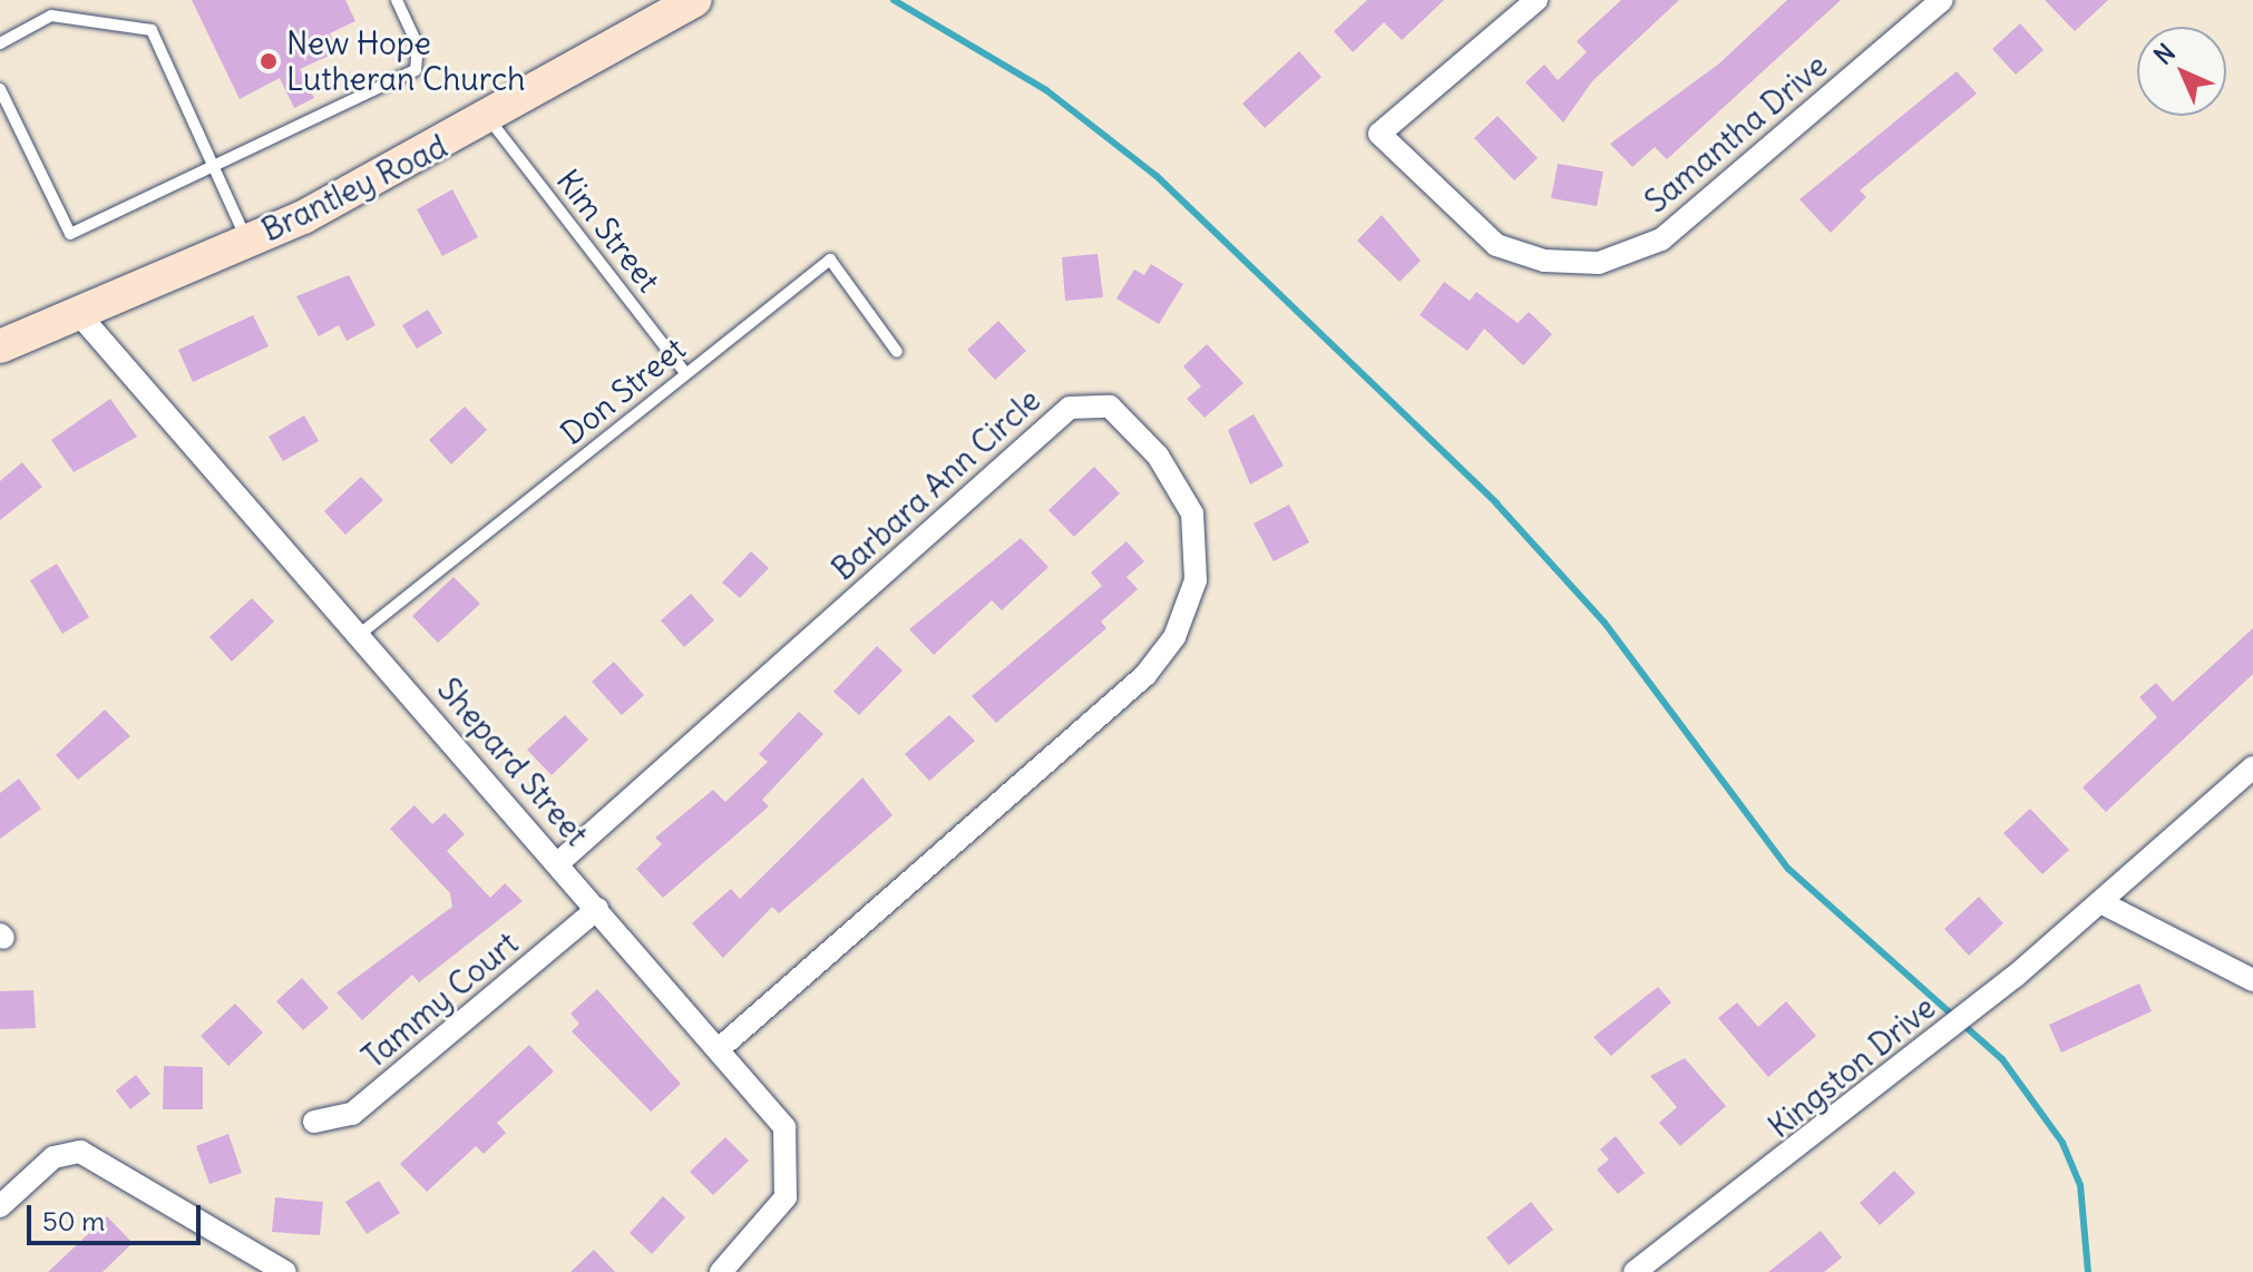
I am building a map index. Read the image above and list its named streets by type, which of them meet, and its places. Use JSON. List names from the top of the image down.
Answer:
{
  "streets": {
    "street": [
      "Samantha Drive",
      "Brantley Road",
      "Barbara Ann Circle",
      "Shepard Street",
      "Tammy Court",
      "Kingston Drive"
    ],
    "lane": ["Kim Street", "Don Street"]
  },
  "crossings": [
    ["Brantley Road", "Kim Street"],
    ["Brantley Road", "Shepard Street"],
    ["Kim Street", "Don Street"],
    ["Don Street", "Shepard Street"],
    ["Barbara Ann Circle", "Shepard Street"],
    ["Shepard Street", "Tammy Court"]
  ],
  "places": ["New Hope Lutheran Church"],
  "scale_bar": "50 m",
  "north": "top left"
}
